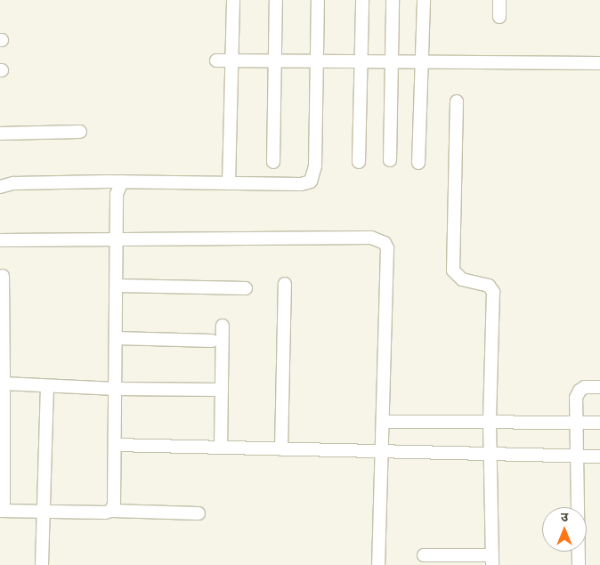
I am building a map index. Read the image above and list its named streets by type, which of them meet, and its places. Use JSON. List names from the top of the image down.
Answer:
{
  "north": "top"
}
